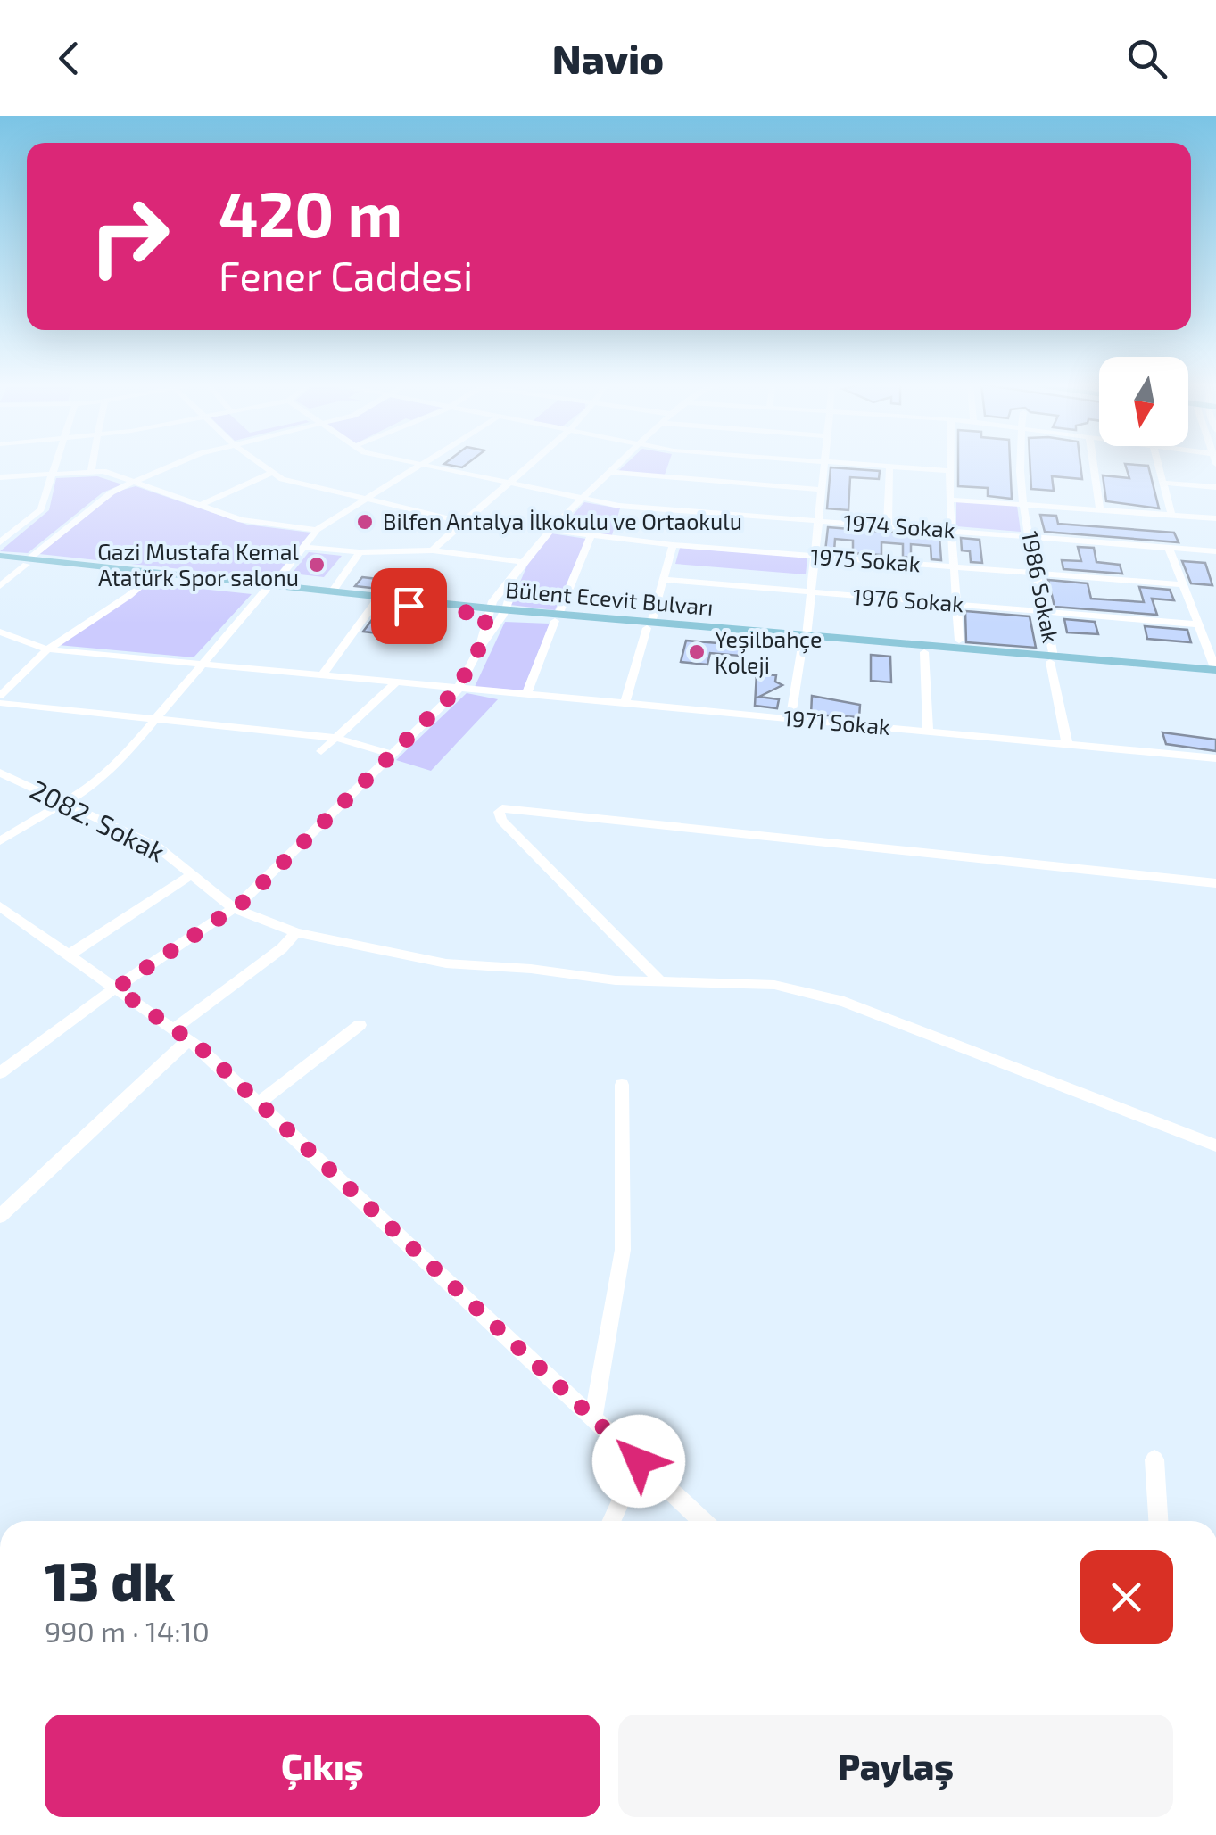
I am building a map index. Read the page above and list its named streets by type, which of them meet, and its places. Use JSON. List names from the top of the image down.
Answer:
{
  "streets": {
    "main road": ["Bülent Ecevit Bulvarı"],
    "street": [
      "1974 Sokak",
      "1975 Sokak",
      "1986 Sokak",
      "1976 Sokak",
      "1971 Sokak",
      "2082. Sokak"
    ]
  },
  "crossings": [
    ["1974 Sokak", "1986 Sokak"],
    ["1975 Sokak", "1986 Sokak"],
    ["1986 Sokak", "Bülent Ecevit Bulvarı"],
    ["1986 Sokak", "1976 Sokak"],
    ["1986 Sokak", "1971 Sokak"],
    ["Bülent Ecevit Bulvarı", "1976 Sokak"],
    ["1976 Sokak", "1971 Sokak"]
  ],
  "places": ["Bilfen Antalya İlkokulu ve Ortaokulu", "Gazi Mustafa Kemal Atatürk Spor salonu", "Yeşilbahçe Koleji"],
  "north": "bottom",
  "page": {
    "header": "Navio",
    "turn": ["420 m", "Fener Caddesi"],
    "heading": ["13 dk", "990 m · 14:10"],
    "buttons": ["Çıkış", "Paylaş"]
  }
}
